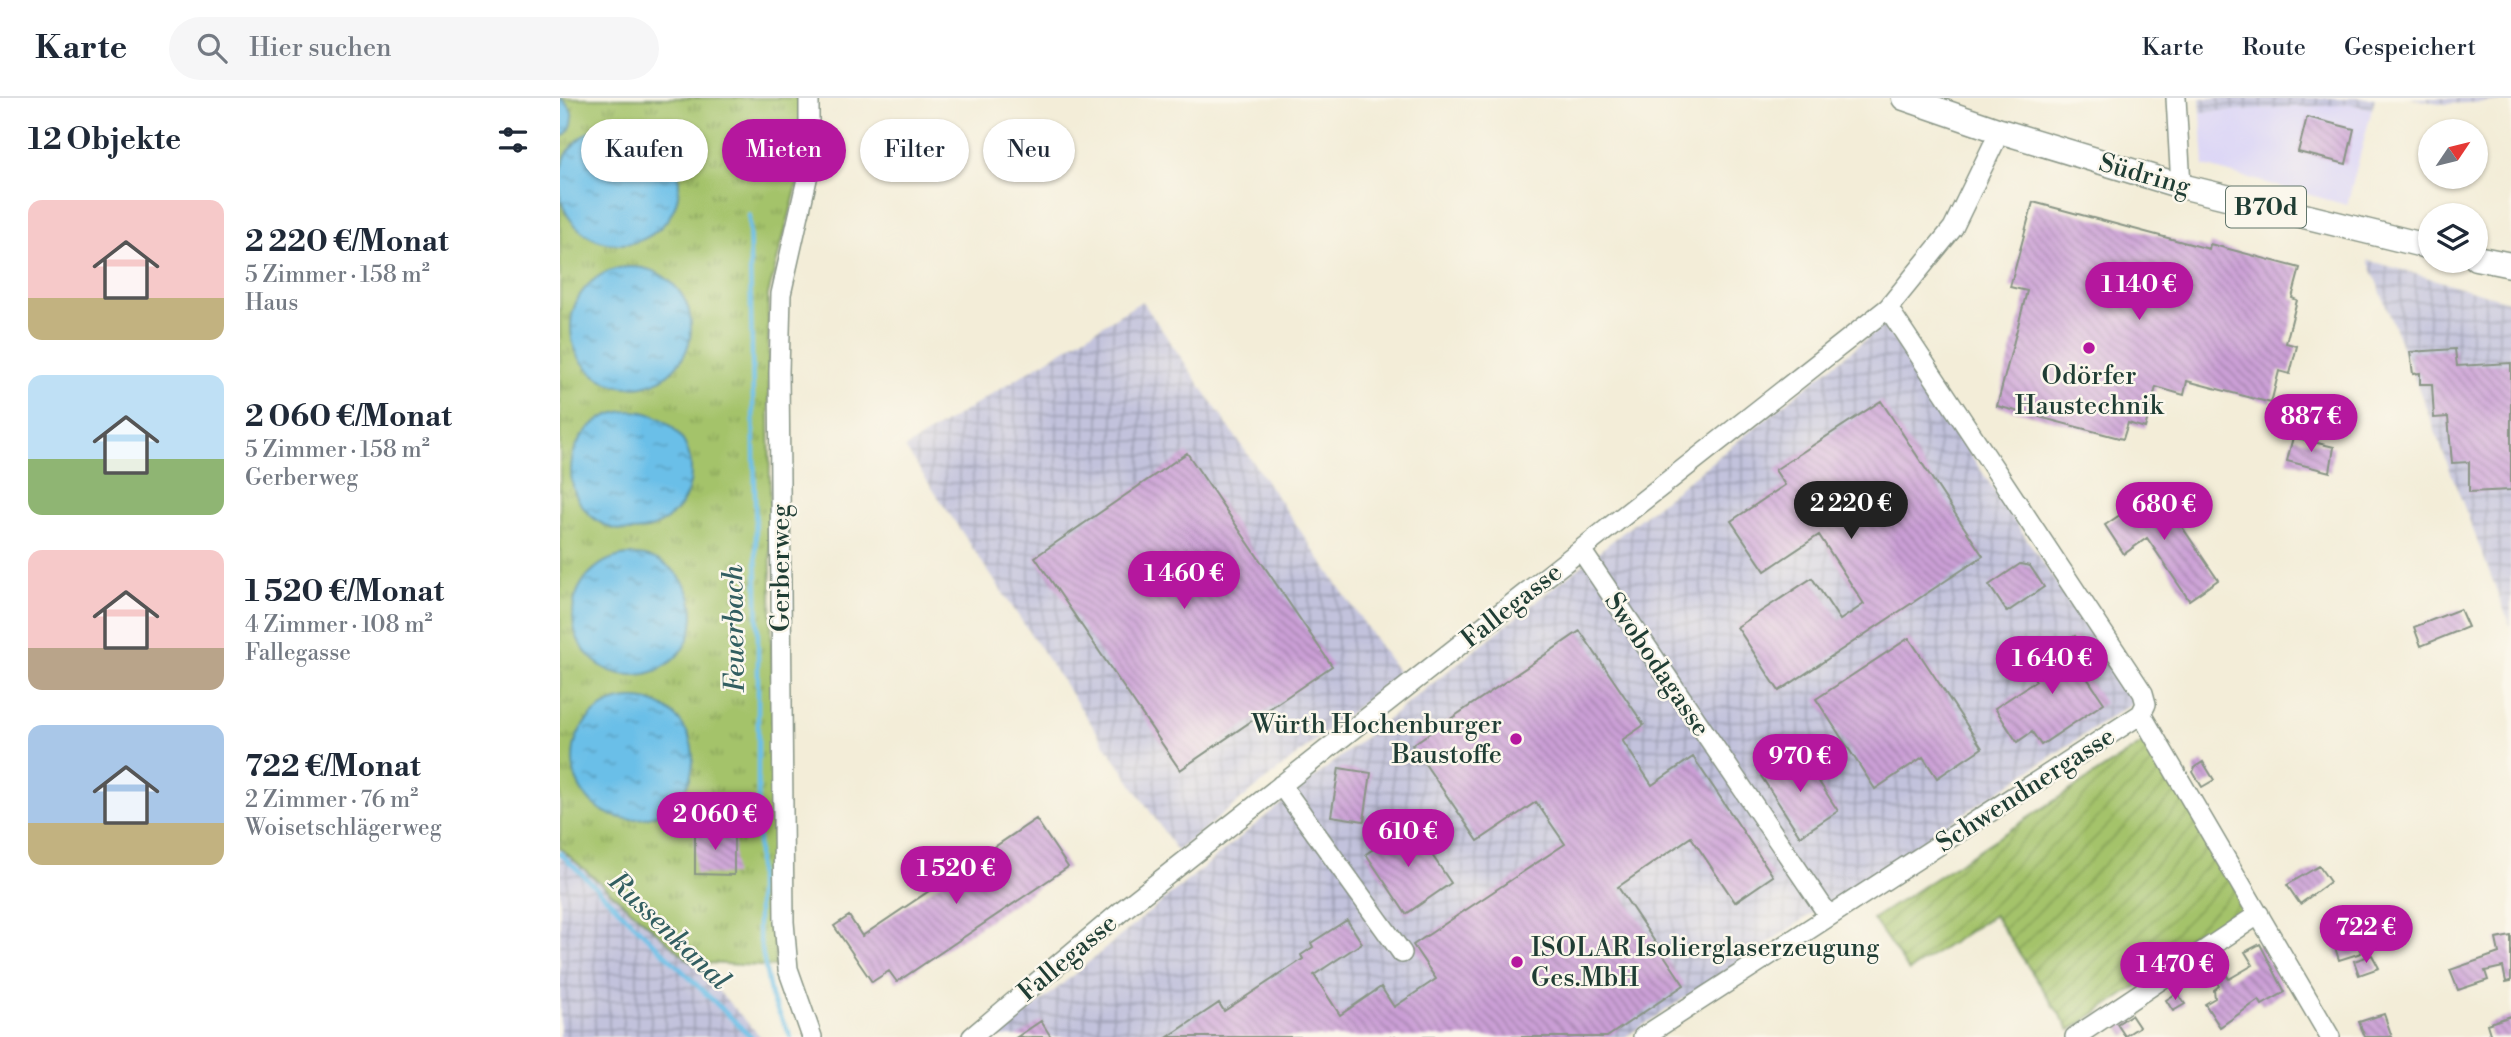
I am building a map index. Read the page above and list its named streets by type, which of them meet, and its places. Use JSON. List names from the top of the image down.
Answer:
{
  "streets": {
    "main road": ["Südring", "B70d"],
    "street": [
      "Gerberweg",
      "Fallegasse",
      "Swobodagasse",
      "Schwendnergasse"
    ]
  },
  "crossings": [
    ["Südring", "Fallegasse"],
    ["Fallegasse", "Swobodagasse"],
    ["Fallegasse", "Schwendnergasse"],
    ["Swobodagasse", "Schwendnergasse"]
  ],
  "water": ["Feuerbach", "Russenkanal"],
  "places": ["Odörfer Haustechnik", "Würth Hochenburger Baustoffe", "ISOLAR Isolierglaserzeugung Ges.MbH"],
  "north": "top right",
  "page": {
    "header": "Karte",
    "search": "Hier suchen",
    "nav": ["Karte", "Route", "Gespeichert"],
    "heading": "12 Objekte",
    "chip": [
      "Kaufen",
      "Mieten",
      "Filter",
      "Neu"
    ],
    "list": [
      {
        "name": "2 220 €/Monat",
        "note": "5 Zimmer · 158 m² · Haus"
      },
      {
        "name": "2 060 €/Monat",
        "note": "5 Zimmer · 158 m² · Gerberweg"
      },
      {
        "name": "1 520 €/Monat",
        "note": "4 Zimmer · 108 m² · Fallegasse"
      },
      {
        "name": "722 €/Monat",
        "note": "2 Zimmer · 76 m² · Woisetschlägerweg"
      }
    ],
    "price": [
      "1 140 €",
      "887 €",
      "2 220 €",
      "680 €",
      "1 460 €",
      "1 640 €",
      "970 €",
      "2 060 €",
      "610 €",
      "1 520 €",
      "722 €",
      "1 470 €"
    ]
  }
}
